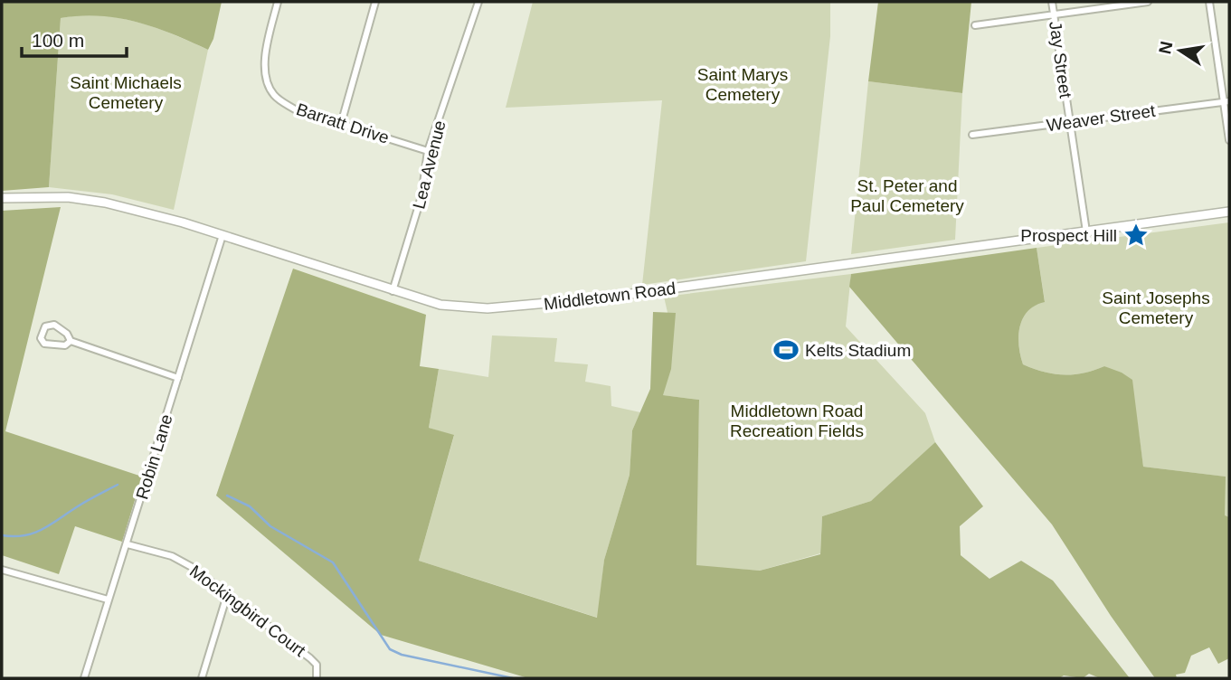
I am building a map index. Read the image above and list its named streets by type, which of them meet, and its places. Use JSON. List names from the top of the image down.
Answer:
{
  "streets": {
    "street": [
      "Jay Street",
      "Weaver Street",
      "Barratt Drive",
      "Lea Avenue",
      "Middletown Road",
      "Robin Lane",
      "Mockingbird Court"
    ]
  },
  "crossings": [
    ["Jay Street", "Weaver Street"],
    ["Jay Street", "Middletown Road"],
    ["Barratt Drive", "Lea Avenue"],
    ["Lea Avenue", "Middletown Road"],
    ["Middletown Road", "Robin Lane"],
    ["Robin Lane", "Mockingbird Court"]
  ],
  "parks": [
    "Saint Marys Cemetery",
    "Saint Michaels Cemetery",
    "St. Peter and Paul Cemetery",
    "Saint Josephs Cemetery",
    "Middletown Road Recreation Fields"
  ],
  "places": {
    "place": ["Prospect Hill"],
    "sports": ["Kelts Stadium"]
  },
  "scale_bar": "100 m",
  "north": "left"
}
